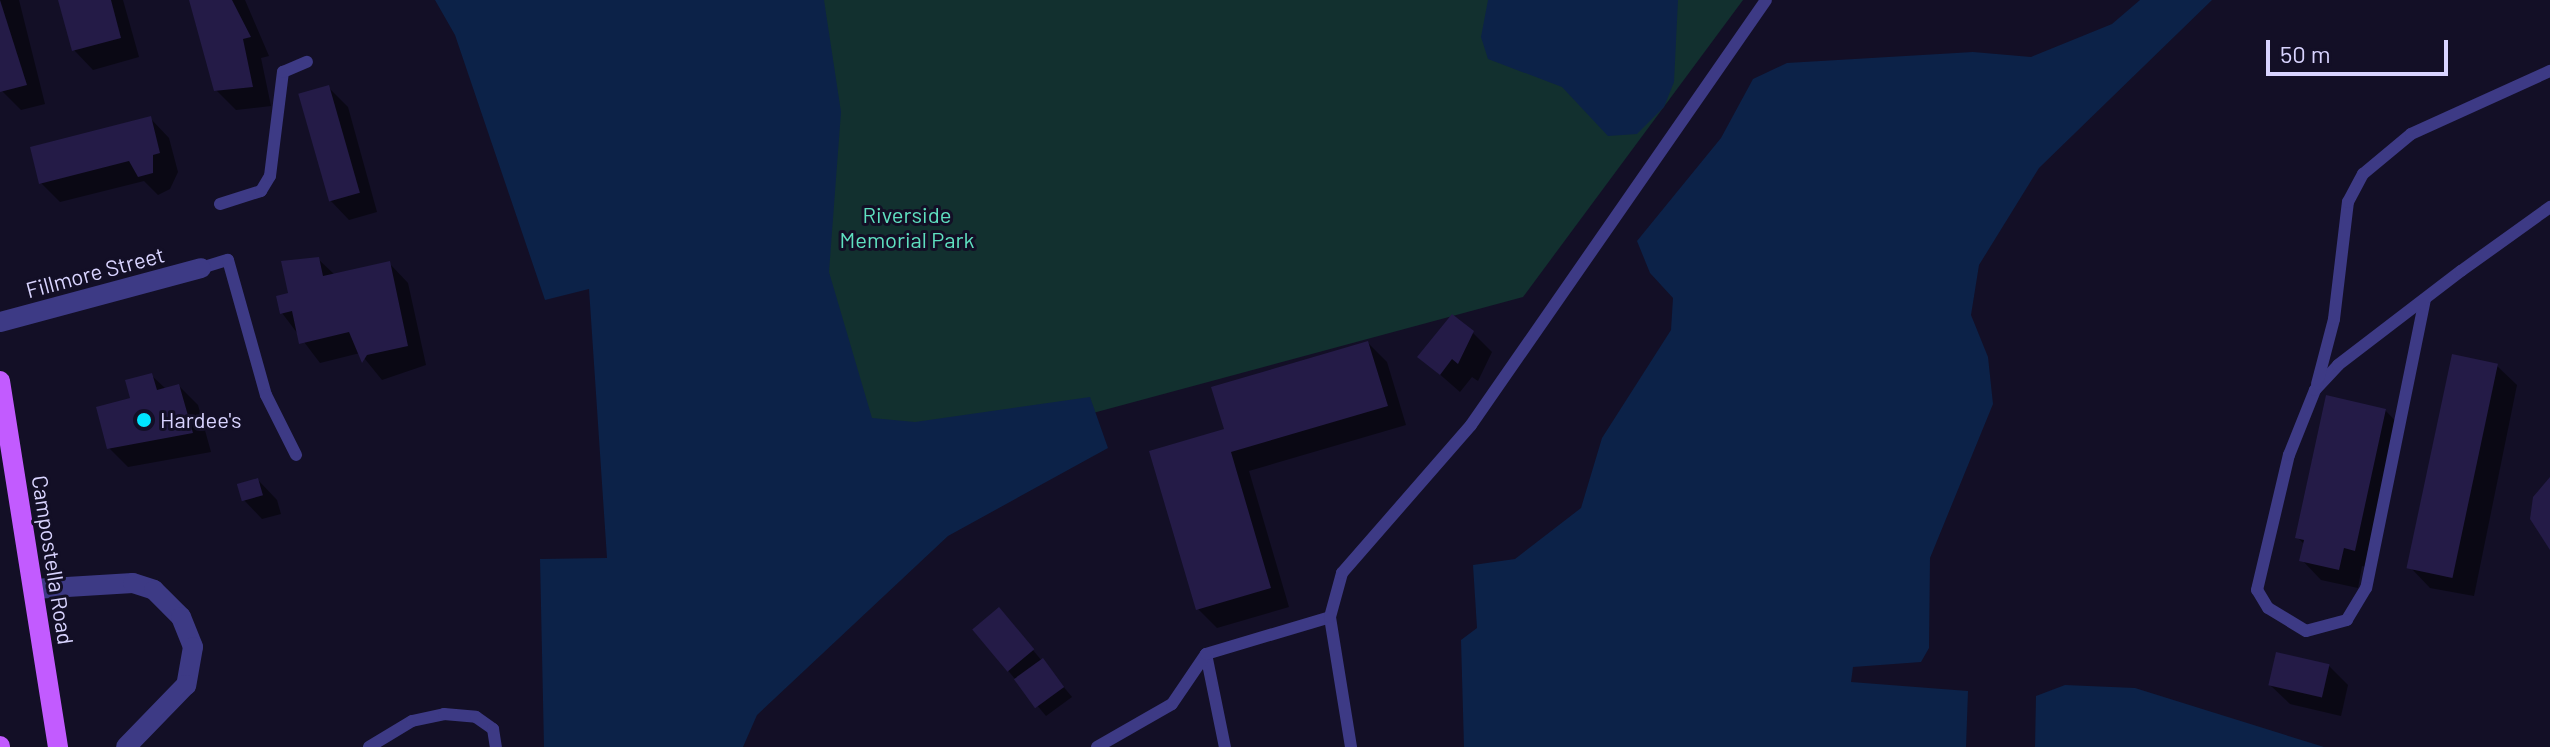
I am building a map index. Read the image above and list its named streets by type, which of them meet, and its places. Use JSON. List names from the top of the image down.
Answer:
{
  "streets": {
    "main road": ["Campostella Road"],
    "street": ["Fillmore Street"]
  },
  "parks": ["Riverside Memorial Park"],
  "places": ["Hardee's"],
  "scale_bar": "50 m"
}
